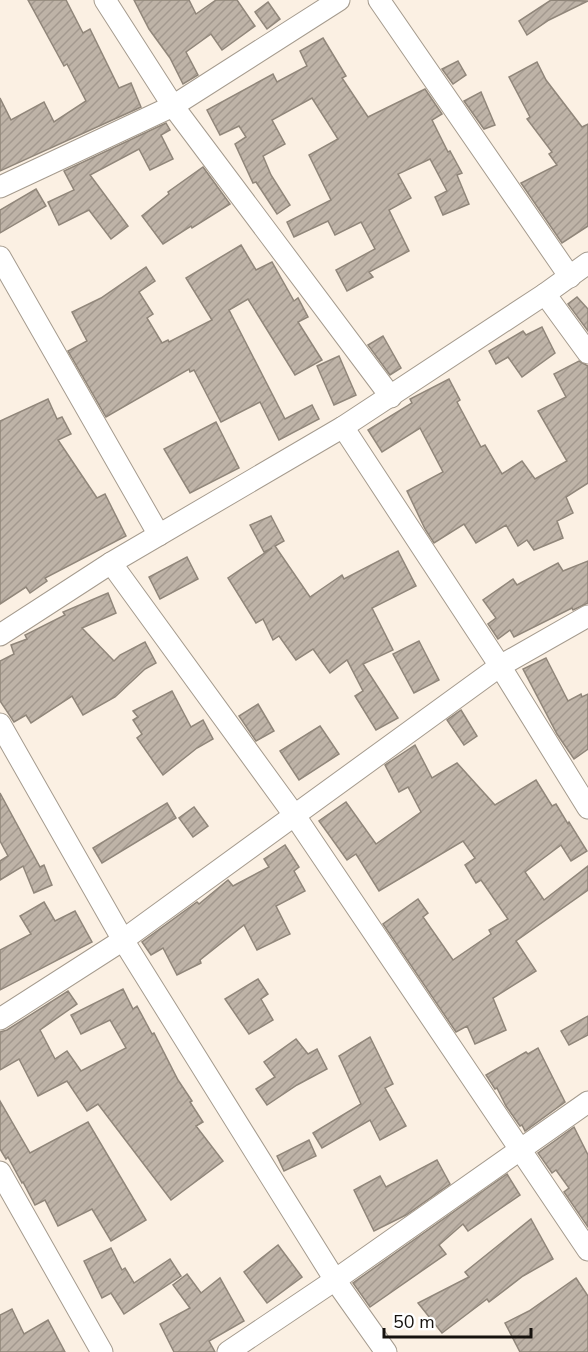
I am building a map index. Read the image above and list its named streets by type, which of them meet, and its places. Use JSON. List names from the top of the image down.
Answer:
{
  "scale_bar": "50 m"
}
